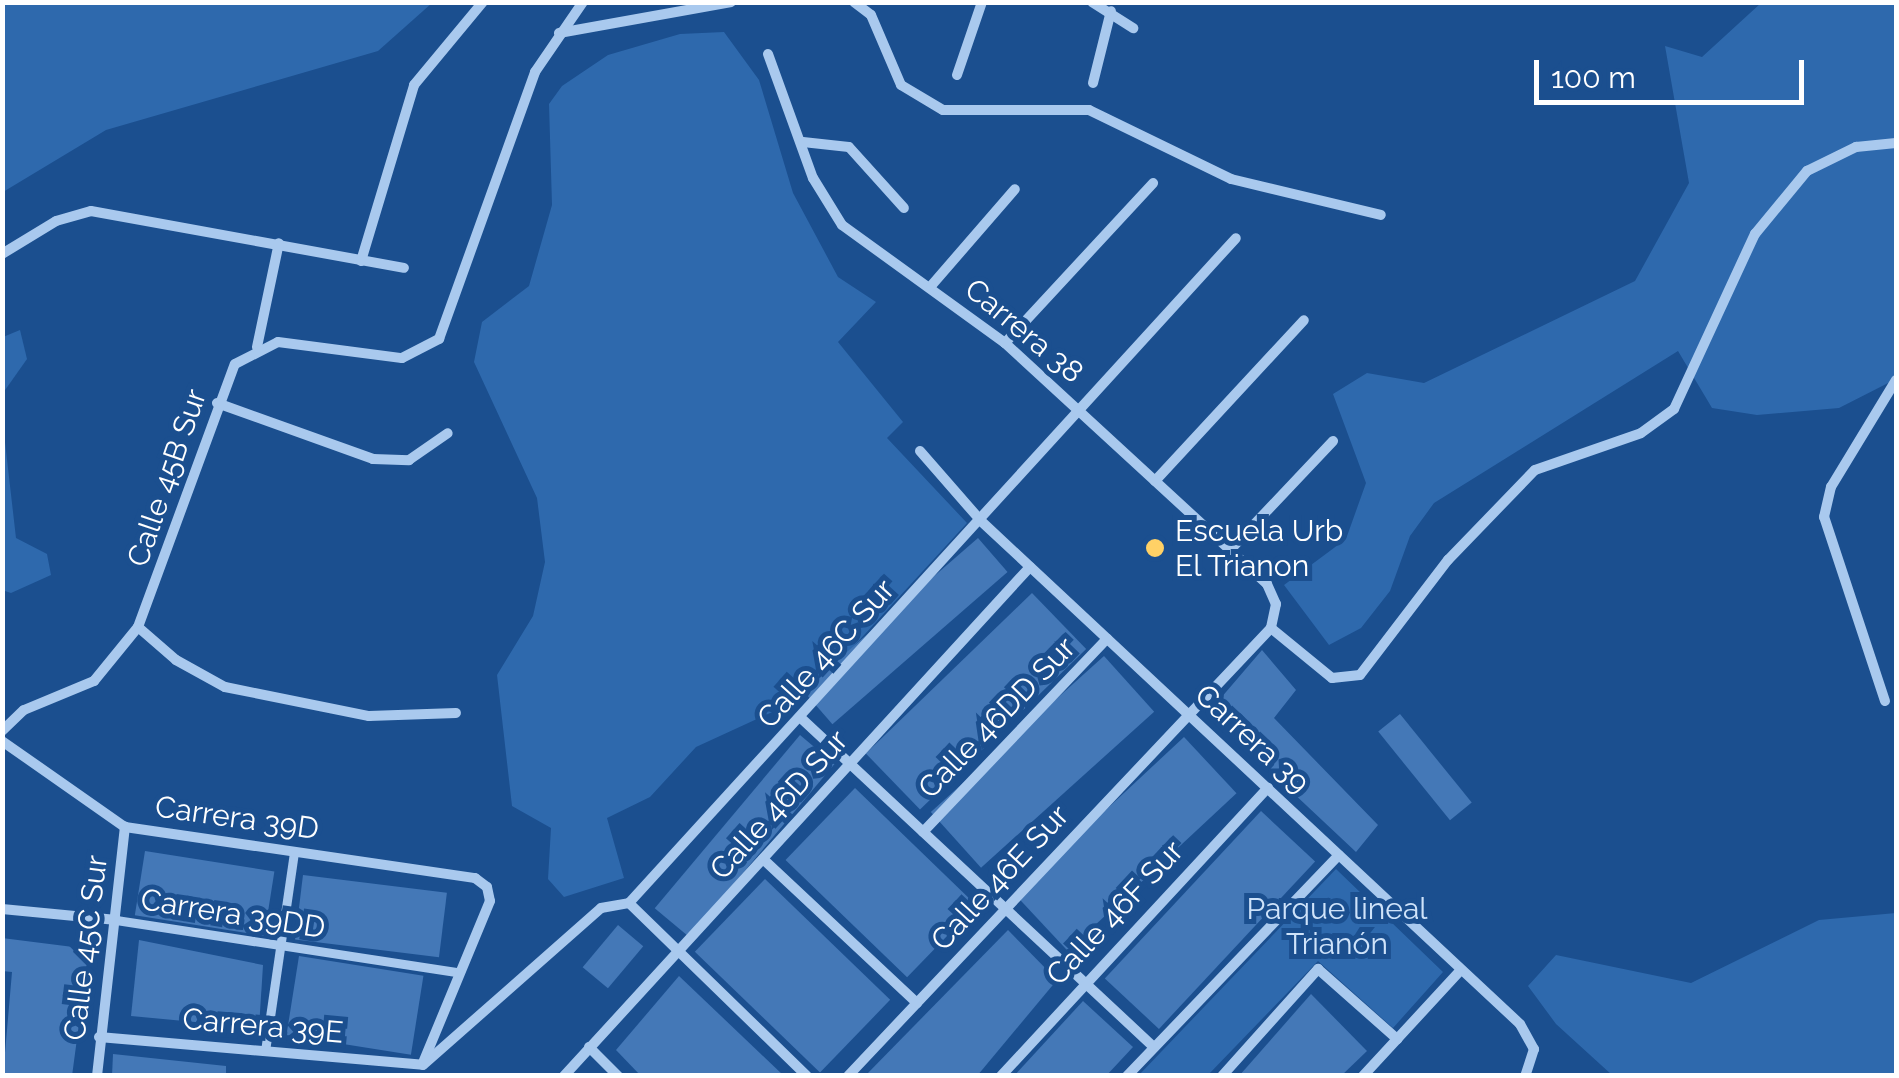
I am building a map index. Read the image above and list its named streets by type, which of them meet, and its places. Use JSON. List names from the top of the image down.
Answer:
{
  "streets": {
    "street": [
      "Carrera 38",
      "Calle 45B Sur",
      "Calle 46C Sur",
      "Calle 46DD Sur",
      "Carrera 39",
      "Calle 46D Sur",
      "Carrera 39D",
      "Calle 46E Sur",
      "Calle 46F Sur",
      "Carrera 39DD",
      "Calle 45C Sur",
      "Carrera 39E"
    ]
  },
  "crossings": [
    ["Carrera 38", "Calle 46C Sur"],
    ["Calle 46C Sur", "Carrera 39"],
    ["Calle 46C Sur", "Carrera 39E"],
    ["Calle 46DD Sur", "Carrera 39"],
    ["Carrera 39", "Calle 46D Sur"],
    ["Carrera 39", "Calle 46E Sur"],
    ["Carrera 39", "Calle 46F Sur"],
    ["Carrera 39D", "Carrera 39DD"],
    ["Carrera 39D", "Calle 45C Sur"],
    ["Carrera 39DD", "Calle 45C Sur"],
    ["Calle 45C Sur", "Carrera 39E"]
  ],
  "parks": ["Parque lineal Trianón"],
  "places": ["Escuela Urb El Trianon"],
  "scale_bar": "100 m"
}
